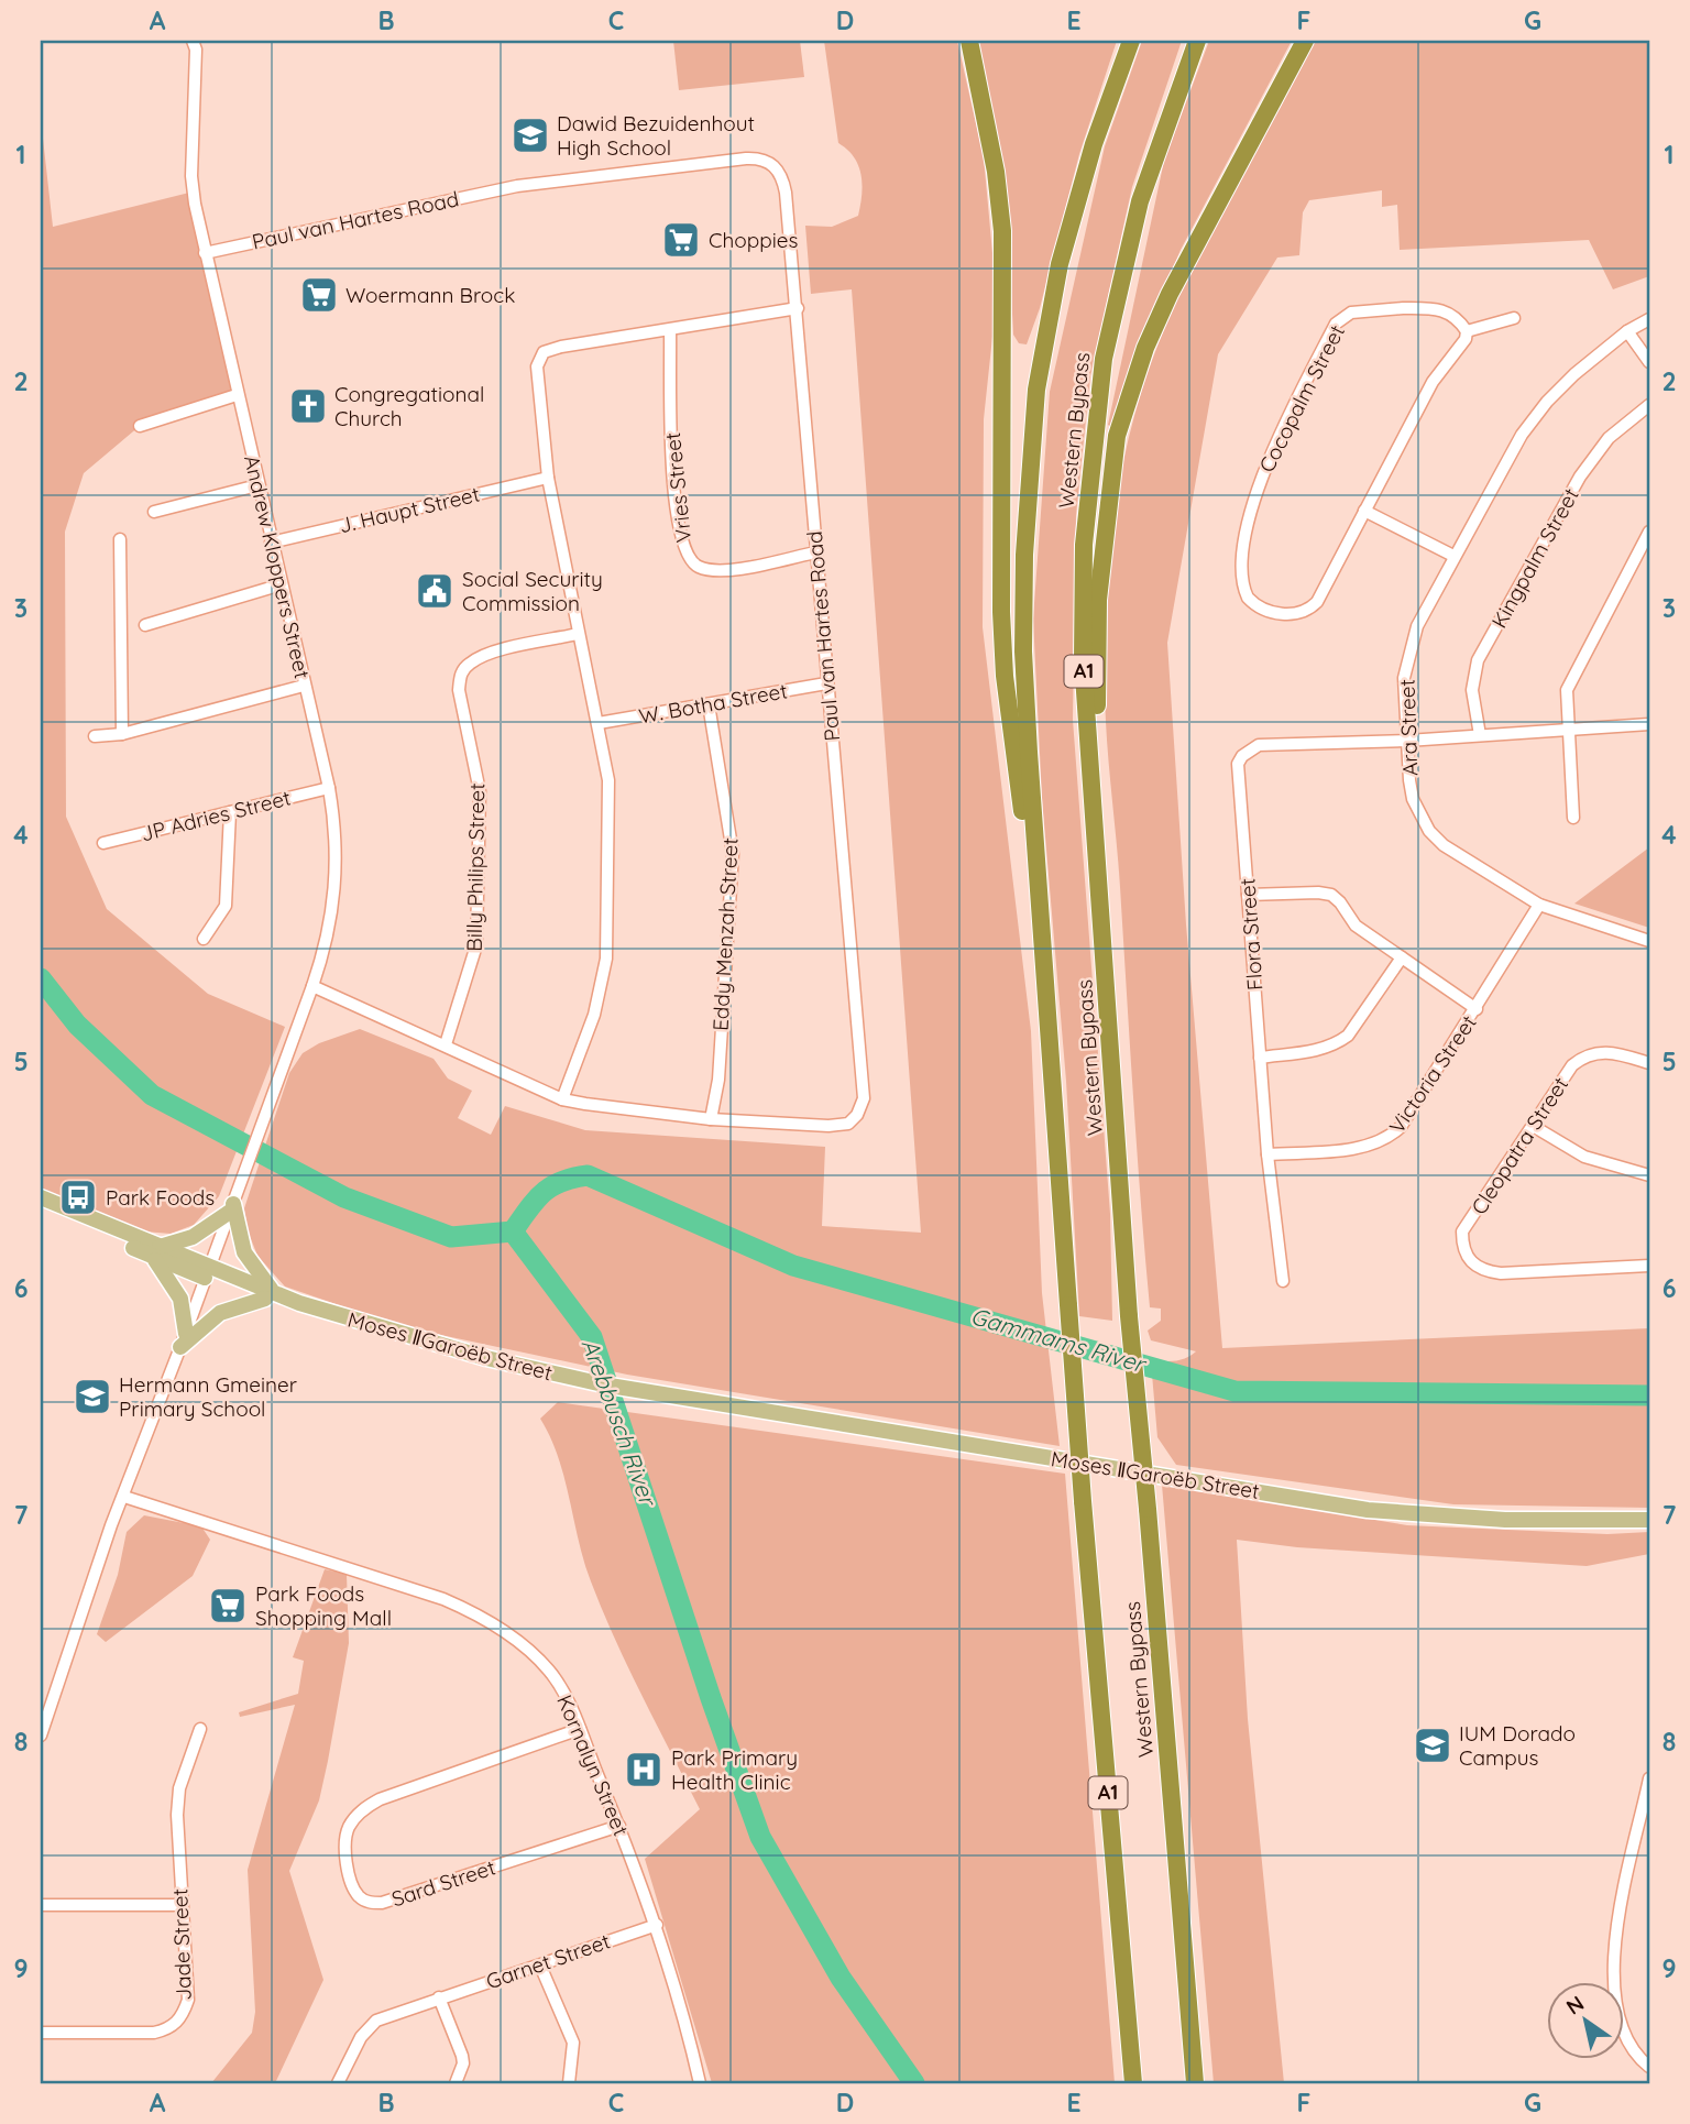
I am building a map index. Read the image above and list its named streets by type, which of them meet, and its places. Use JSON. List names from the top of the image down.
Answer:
{
  "streets": {
    "highway": ["Western Bypass", "A1"],
    "main road": ["Moses ǁGaroëb Street"],
    "street": [
      "Paul van Hartes Road",
      "Cocopalm Street",
      "Vries Street",
      "J. Haupt Street",
      "Kingpalm Street",
      "Andrew Kloppers Street",
      "W. Botha Street",
      "Ara Street",
      "JP Adries Street",
      "Billy Philips Street",
      "Eddy Menzah Street",
      "Flora Street",
      "Victoria Street",
      "Cleopatra Street",
      "Kornalyn Street",
      "Sard Street",
      "Jade Street",
      "Garnet Street"
    ]
  },
  "crossings": [
    ["Paul van Hartes Road", "Vries Street"],
    ["Paul van Hartes Road", "Andrew Kloppers Street"],
    ["Paul van Hartes Road", "W. Botha Street"],
    ["Paul van Hartes Road", "Billy Philips Street"],
    ["Paul van Hartes Road", "Eddy Menzah Street"],
    ["J. Haupt Street", "Andrew Kloppers Street"],
    ["Andrew Kloppers Street", "JP Adries Street"],
    ["W. Botha Street", "Eddy Menzah Street"],
    ["Ara Street", "Flora Street"],
    ["Ara Street", "Victoria Street"],
    ["Flora Street", "Victoria Street"],
    ["Kornalyn Street", "Sard Street"],
    ["Kornalyn Street", "Garnet Street"]
  ],
  "water": ["Gammams River", "Arebbusch River"],
  "places": {
    "school or university": ["Dawid Bezuidenhout High School", "Hermann Gmeiner Primary School", "IUM Dorado Campus"],
    "supermarket": ["Choppies", "Woermann Brock", "Park Foods Shopping Mall"],
    "church": ["Congregational Church"],
    "public building": ["Social Security Commission"],
    "bus stop": ["Park Foods"],
    "hospital": ["Park Primary Health Clinic"]
  },
  "north": "top left",
  "grid": {
    "columns": [
      "A",
      "B",
      "C",
      "D",
      "E",
      "F",
      "G"
    ],
    "rows": [
      "1",
      "2",
      "3",
      "4",
      "5",
      "6",
      "7",
      "8",
      "9"
    ]
  }
}
